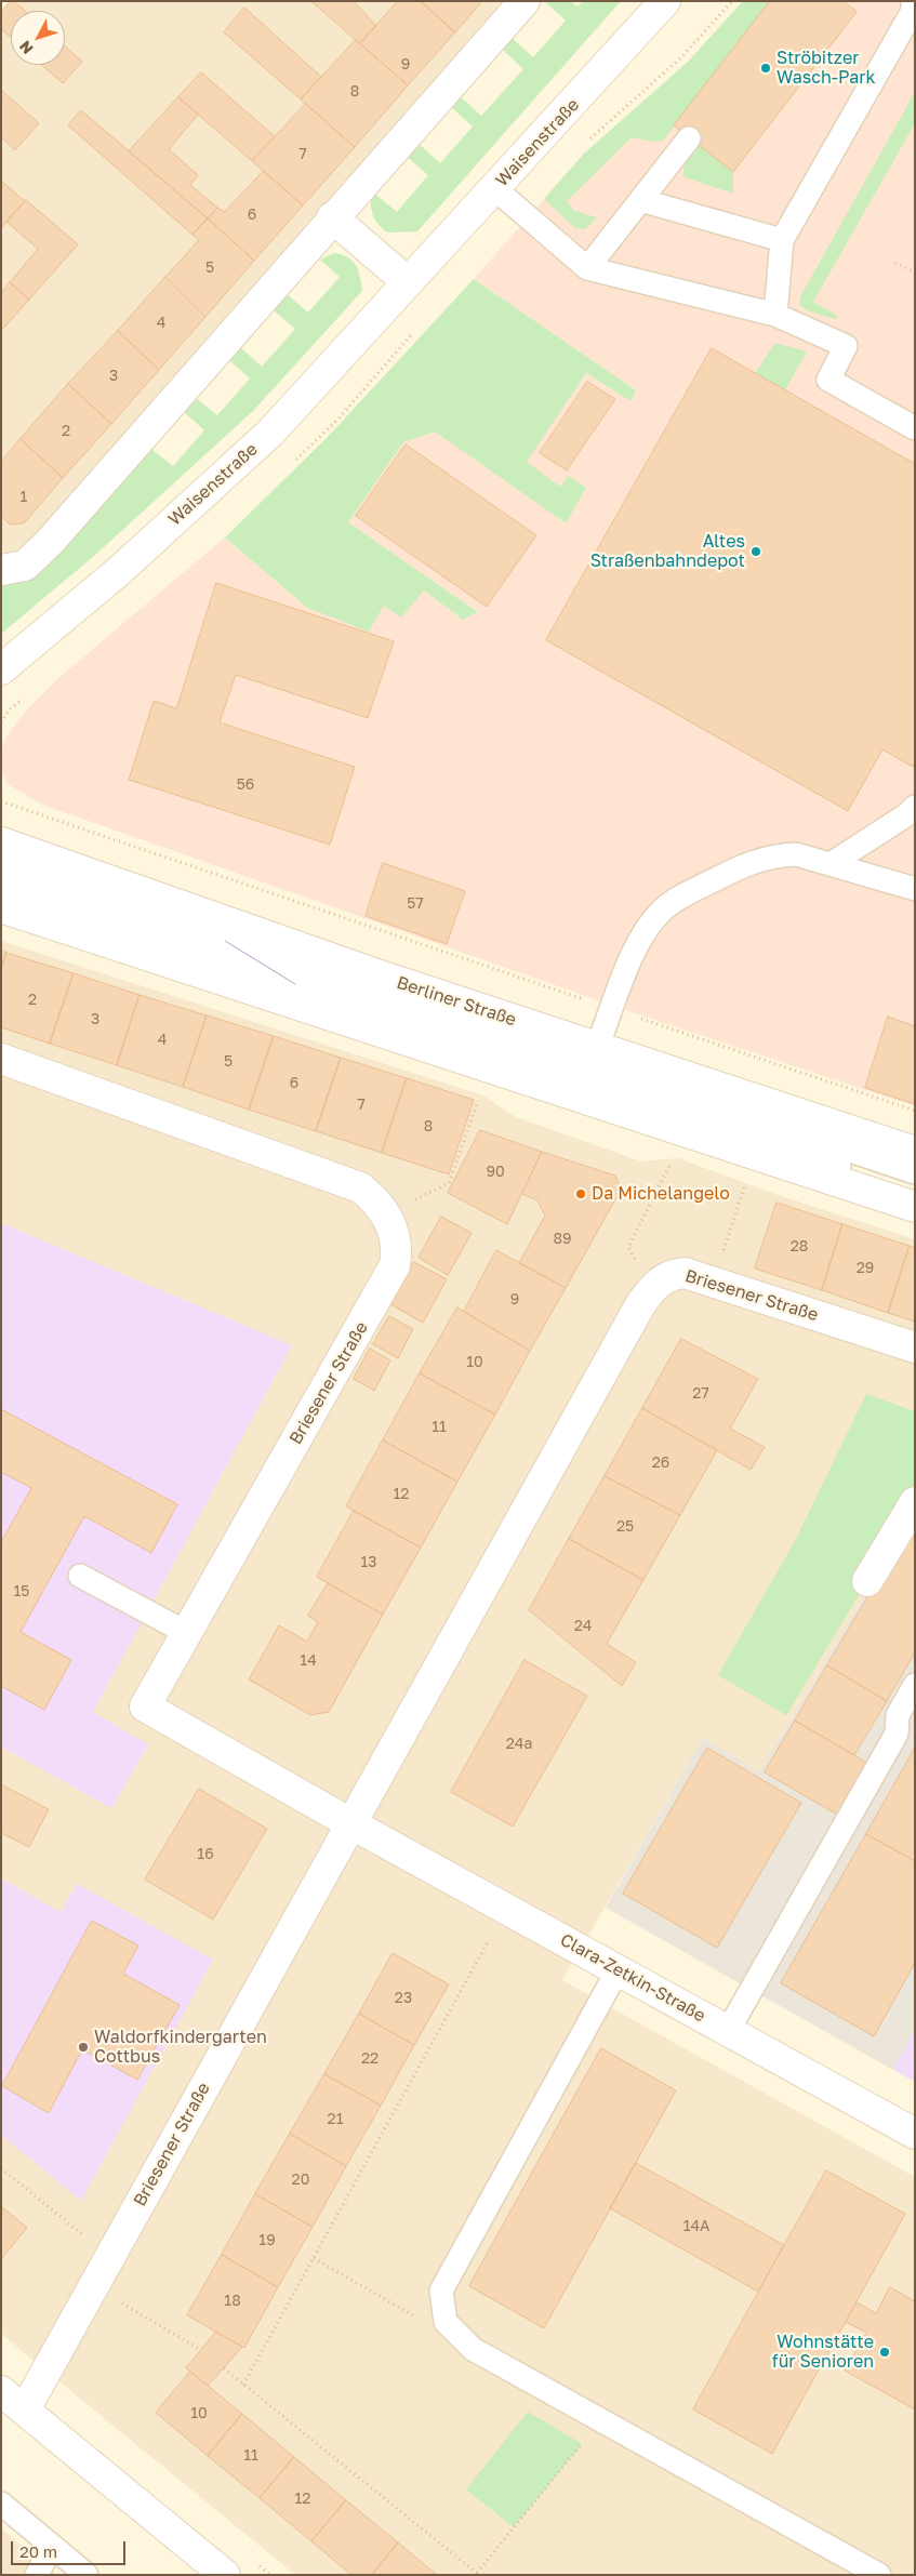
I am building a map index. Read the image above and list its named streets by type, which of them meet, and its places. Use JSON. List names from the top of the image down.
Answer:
{
  "streets": {
    "street": [
      "Waisenstraße",
      "Berliner Straße",
      "Briesener Straße",
      "Clara-Zetkin-Straße"
    ]
  },
  "crossings": [
    ["Briesener Straße", "Clara-Zetkin-Straße"]
  ],
  "places": [
    "Ströbitzer Wasch-Park",
    "Altes Straßenbahndepot",
    "Da Michelangelo",
    "Waldorfkindergarten Cottbus",
    "Wohnstätte für Senioren"
  ],
  "house_numbers": [
    "9",
    "8",
    "7",
    "6",
    "5",
    "4",
    "3",
    "2",
    "1",
    "56",
    "57",
    "2",
    "3",
    "4",
    "5",
    "6",
    "7",
    "8",
    "90",
    "89",
    "28",
    "29",
    "9",
    "10",
    "27",
    "11",
    "26",
    "12",
    "25",
    "13",
    "15",
    "24",
    "14",
    "24a",
    "16",
    "23",
    "22",
    "21",
    "20",
    "14A",
    "19",
    "18",
    "10",
    "11",
    "12"
  ],
  "scale_bar": "20 m",
  "north": "bottom left"
}
